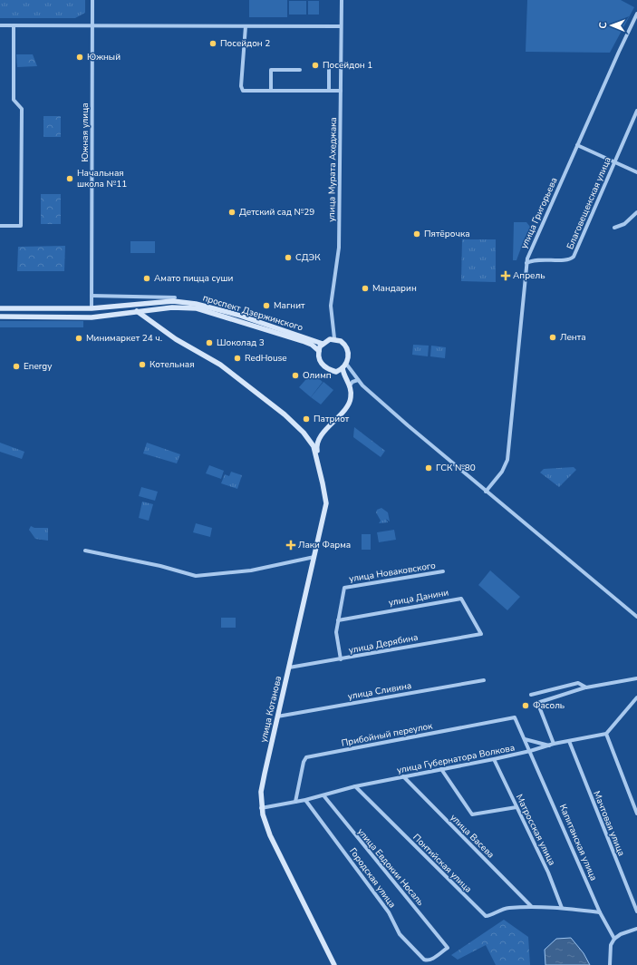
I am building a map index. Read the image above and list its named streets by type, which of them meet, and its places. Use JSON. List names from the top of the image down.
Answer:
{
  "streets": {
    "street": [
      "Южная улица",
      "улица Мурата Ахеджака",
      "Благовещенская улица",
      "улица Григорьева",
      "проспект Дзержинского",
      "улица Новаковского",
      "улица Данини",
      "улица Дерябина",
      "улица Сливина",
      "улица Котанова",
      "Прибойный переулок",
      "улица Губернатора Волкова",
      "Мачтовая улица",
      "Матросская улица",
      "улица Васева",
      "Капитанская улица",
      "Понтийская улица",
      "улица Евдокии Носаль",
      "Городская улица"
    ]
  },
  "crossings": [
    ["Южная улица", "проспект Дзержинского"],
    ["улица Мурата Ахеджака", "проспект Дзержинского"],
    ["Благовещенская улица", "улица Григорьева"],
    ["улица Новаковского", "улица Данини"],
    ["улица Данини", "улица Дерябина"],
    ["улица Дерябина", "улица Котанова"],
    ["улица Сливина", "улица Котанова"],
    ["улица Котанова", "улица Губернатора Волкова"],
    ["Прибойный переулок", "улица Губернатора Волкова"],
    ["Прибойный переулок", "Капитанская улица"],
    ["улица Губернатора Волкова", "Мачтовая улица"],
    ["улица Губернатора Волкова", "Матросская улица"],
    ["улица Губернатора Волкова", "улица Васева"],
    ["улица Губернатора Волкова", "Капитанская улица"],
    ["улица Губернатора Волкова", "Понтийская улица"],
    ["улица Губернатора Волкова", "улица Евдокии Носаль"],
    ["улица Губернатора Волкова", "Городская улица"],
    ["улица Васева", "Понтийская улица"],
    ["улица Евдокии Носаль", "Городская улица"]
  ],
  "places": {
    "other": [
      "Посейдон 2",
      "Южный",
      "Посейдон 1",
      "Начальная школа №11",
      "Детский сад №29",
      "Пятёрочка",
      "СДЭК",
      "Амато пицца суши",
      "Мандарин",
      "Магнит",
      "Лента",
      "Минимаркет 24 ч.",
      "Шоколад 3",
      "RedHouse",
      "Котельная",
      "Energy",
      "Олимп",
      "Патриот",
      "ГСК №80",
      "Фасоль"
    ],
    "health": ["Апрель", "Лаки Фарма"]
  },
  "north": "left"
}
